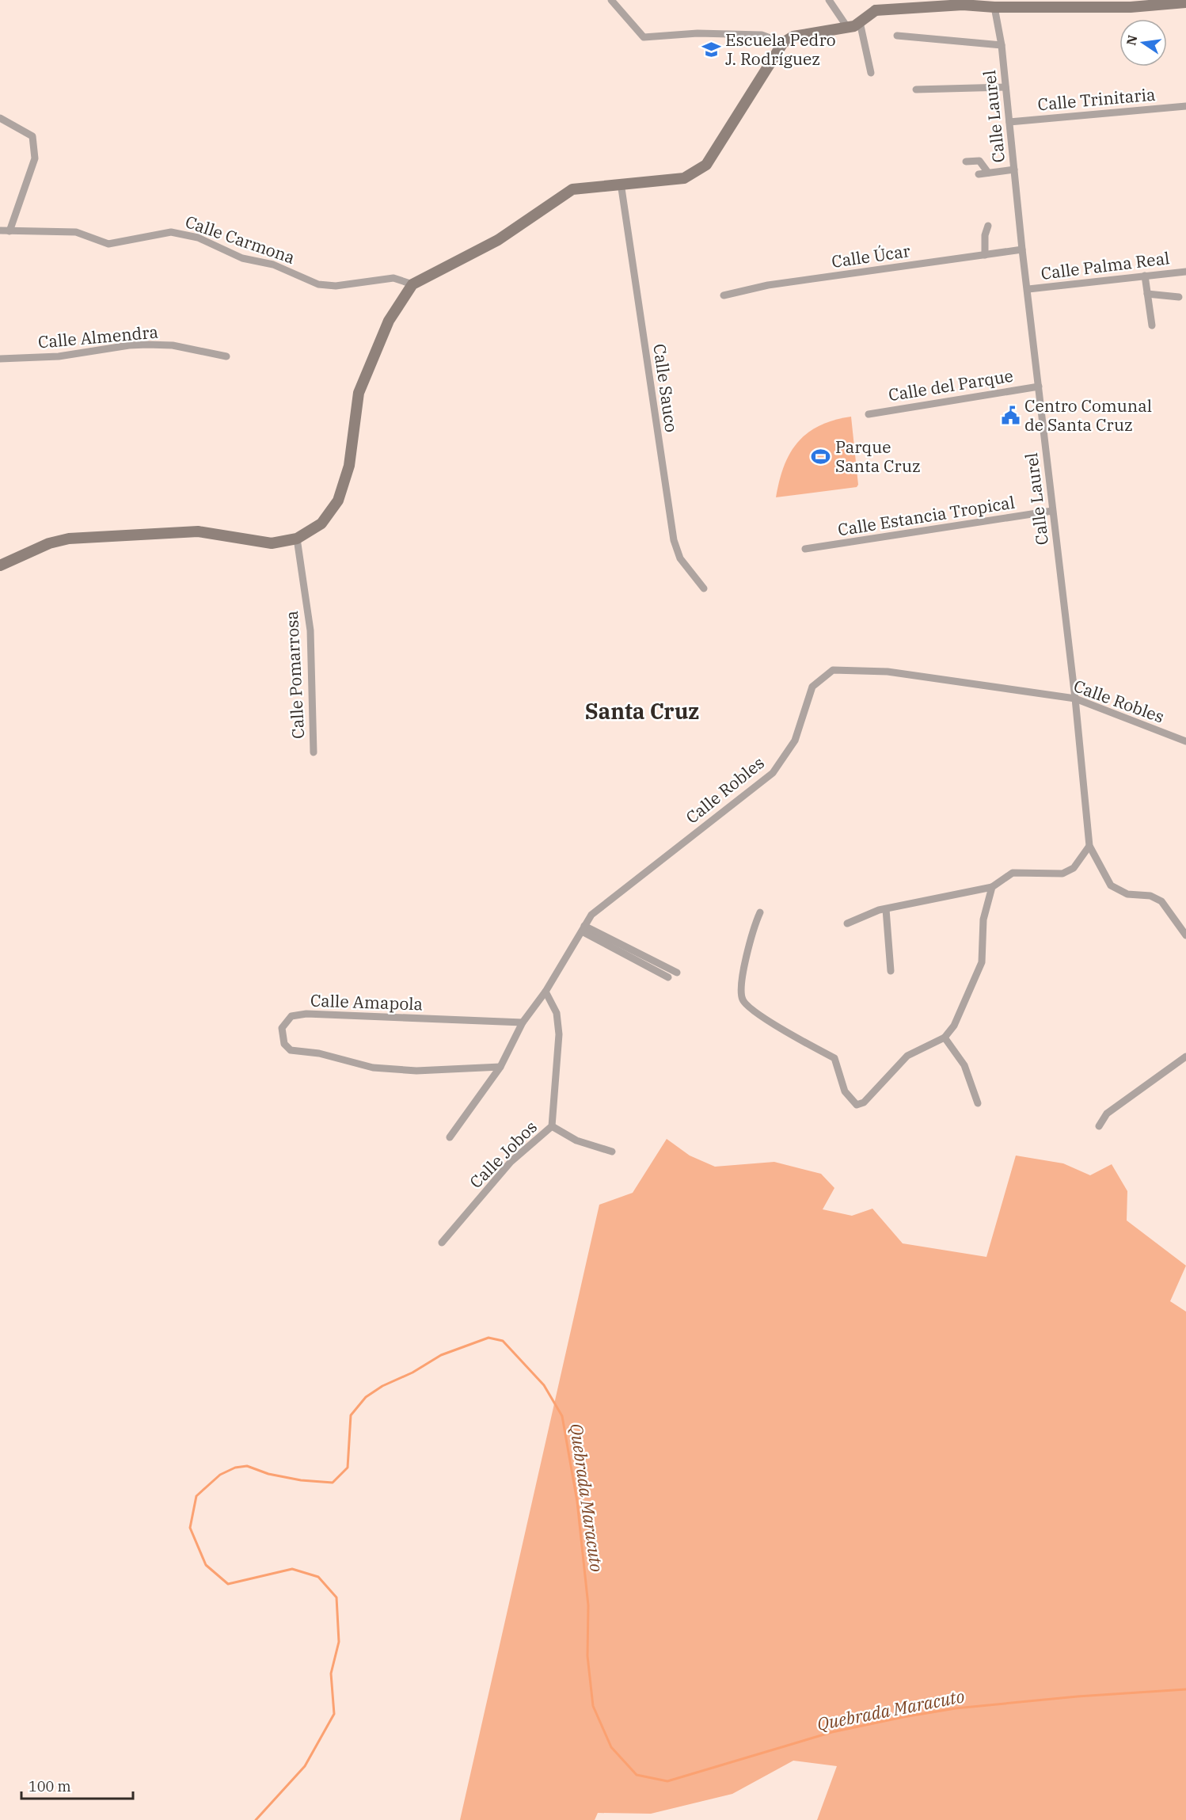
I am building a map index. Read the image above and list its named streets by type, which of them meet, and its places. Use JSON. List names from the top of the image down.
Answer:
{
  "streets": {
    "street": [
      "Calle Trinitaria",
      "Calle Laurel",
      "Calle Carmona",
      "Calle Úcar",
      "Calle Palma Real",
      "Calle Almendra",
      "Calle del Parque",
      "Calle Sauco",
      "Calle Estancia Tropical",
      "Calle Pomarrosa",
      "Calle Robles",
      "Calle Amapola",
      "Calle Jobos"
    ]
  },
  "crossings": [
    ["Calle Trinitaria", "Calle Laurel"],
    ["Calle Laurel", "Calle Úcar"],
    ["Calle Laurel", "Calle Palma Real"],
    ["Calle Laurel", "Calle del Parque"],
    ["Calle Laurel", "Calle Estancia Tropical"],
    ["Calle Laurel", "Calle Robles"],
    ["Calle Robles", "Calle Amapola"],
    ["Calle Robles", "Calle Jobos"]
  ],
  "districts": ["Santa Cruz"],
  "water": ["Quebrada Maracuto"],
  "places": {
    "school or university": ["Escuela Pedro J. Rodríguez"],
    "public building": ["Centro Comunal de Santa Cruz"],
    "sports": ["Parque Santa Cruz"]
  },
  "scale_bar": "100 m",
  "north": "left"
}
